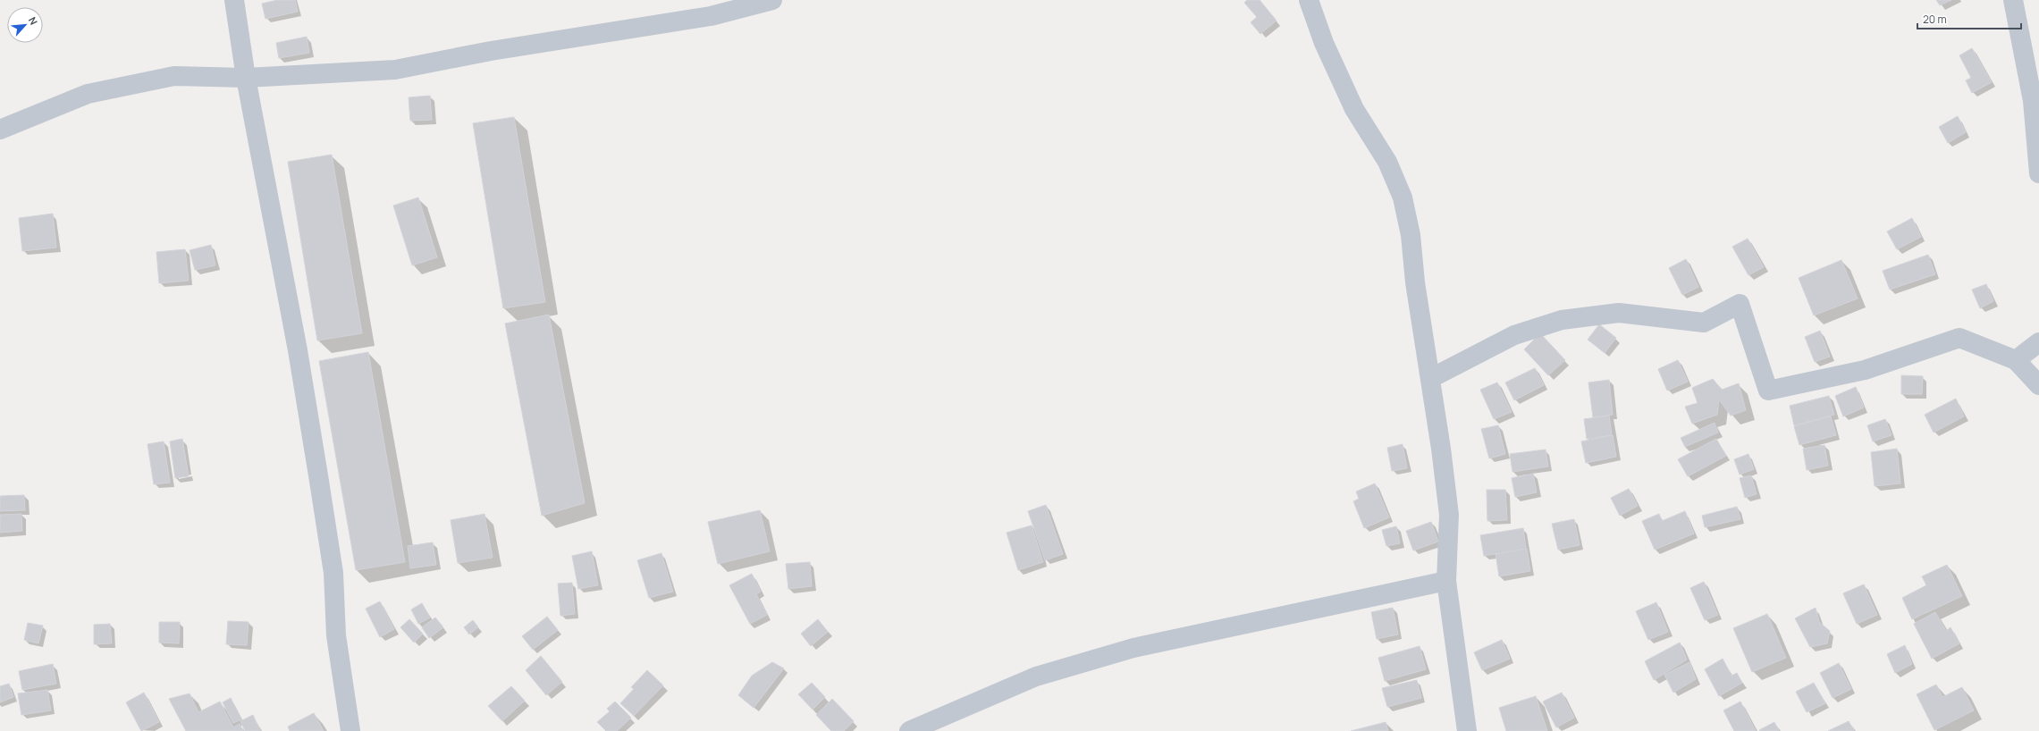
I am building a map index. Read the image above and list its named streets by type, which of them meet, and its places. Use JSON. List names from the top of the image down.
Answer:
{
  "scale_bar": "20 m",
  "north": "top right"
}
